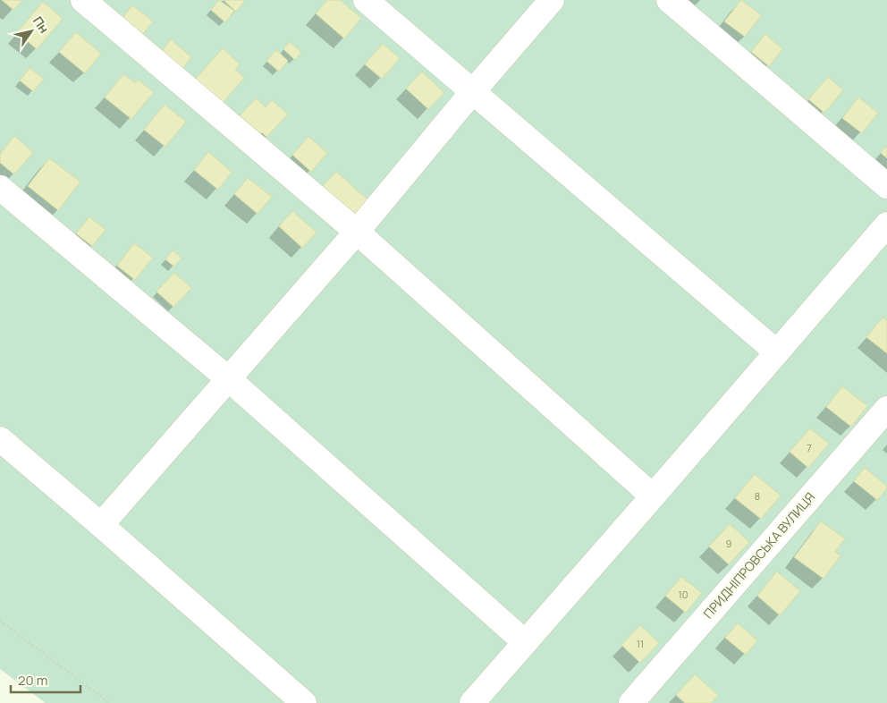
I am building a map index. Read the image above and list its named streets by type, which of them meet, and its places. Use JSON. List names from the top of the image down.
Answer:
{
  "streets": {
    "lane": ["ПРИДНІПРОВСЬКА ВУЛИЦЯ"]
  },
  "house_numbers": [
    "7",
    "8",
    "9",
    "10",
    "11"
  ],
  "scale_bar": "20 m",
  "north": "top right"
}
